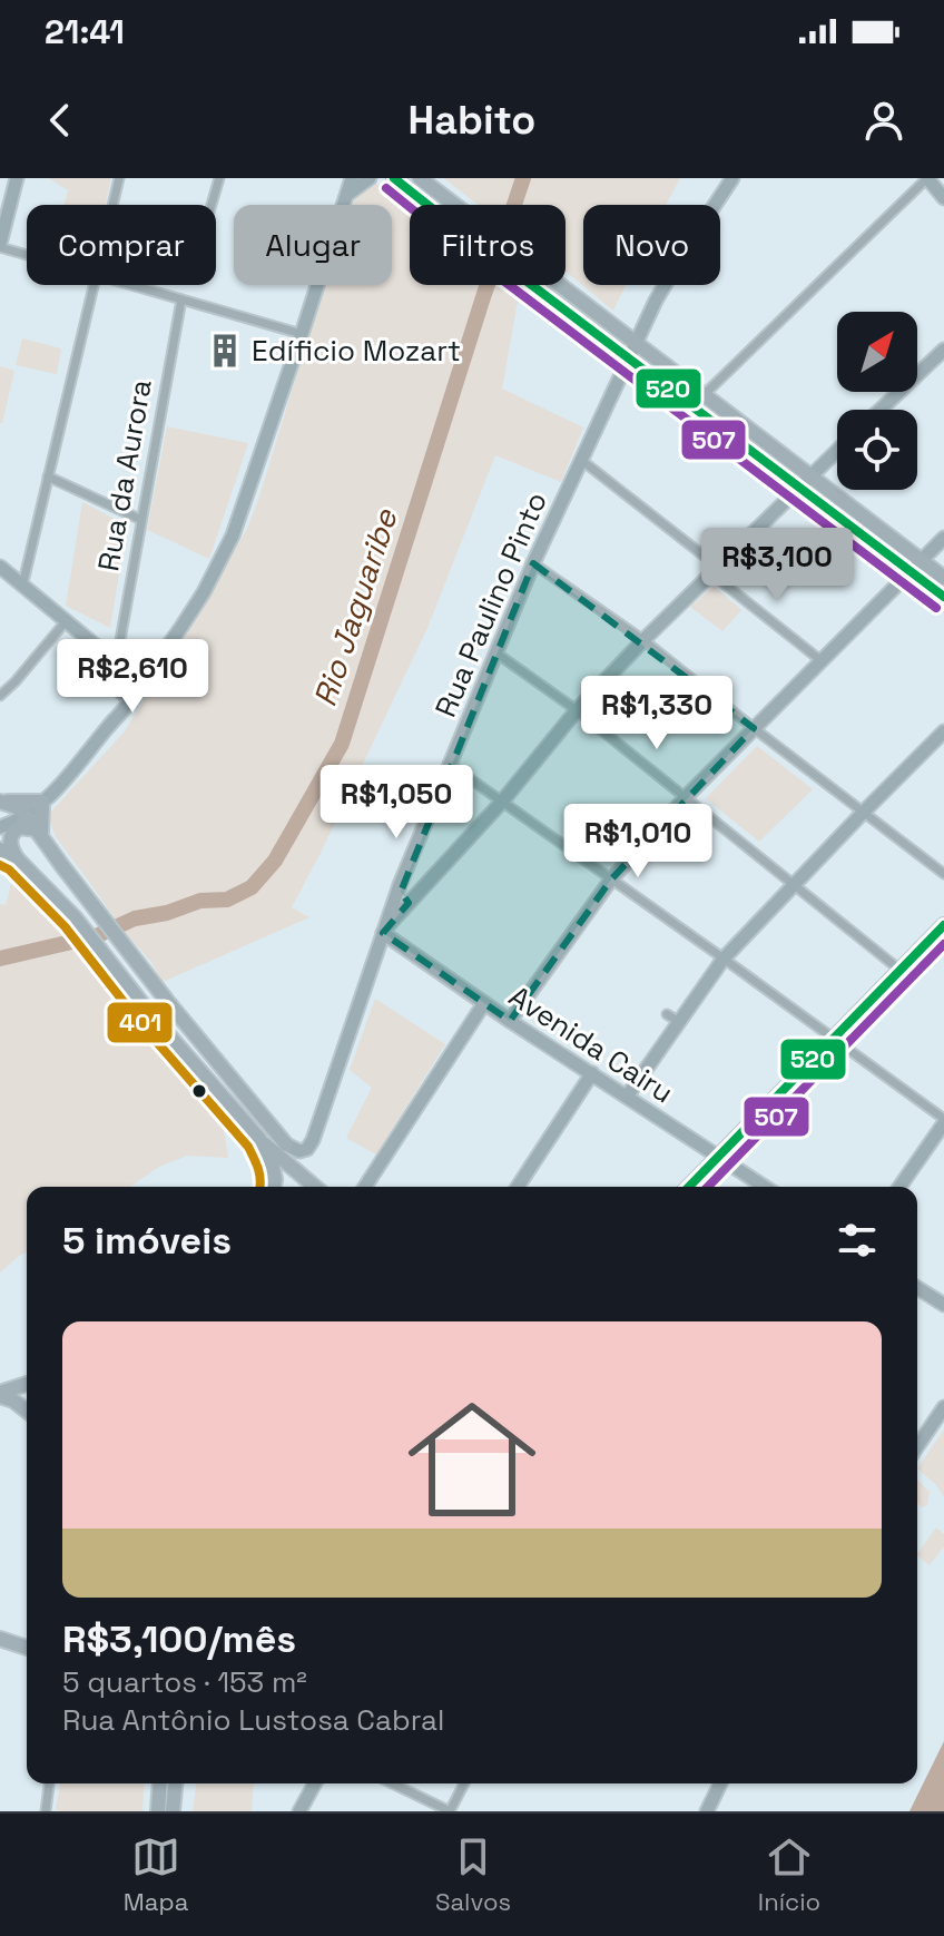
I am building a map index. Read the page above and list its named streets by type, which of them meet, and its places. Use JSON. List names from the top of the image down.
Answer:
{
  "streets": {
    "street": ["Rua da Aurora", "Rua Paulino Pinto", "Avenida Cairu"]
  },
  "crossings": [
    ["Rua Paulino Pinto", "Avenida Cairu"]
  ],
  "water": ["Rio Jaguaribe"],
  "places": {
    "building": ["Edíficio Mozart"]
  },
  "lines": ["transit line 520", "transit line 507", "transit line 401"],
  "north": "top right",
  "page": {
    "status": "21:41",
    "header": "Habito",
    "chip": [
      "Comprar",
      "Alugar",
      "Filtros",
      "Novo"
    ],
    "price": [
      "R$3,100",
      "R$2,610",
      "R$1,330",
      "R$1,050",
      "R$1,010"
    ],
    "heading": "5 imóveis",
    "list": [
      {
        "name": "R$3,100/mês",
        "note": "5 quartos · 153 m² · Rua Antônio Lustosa Cabral"
      }
    ],
    "tabs": ["Mapa", "Salvos", "Início"]
  }
}
